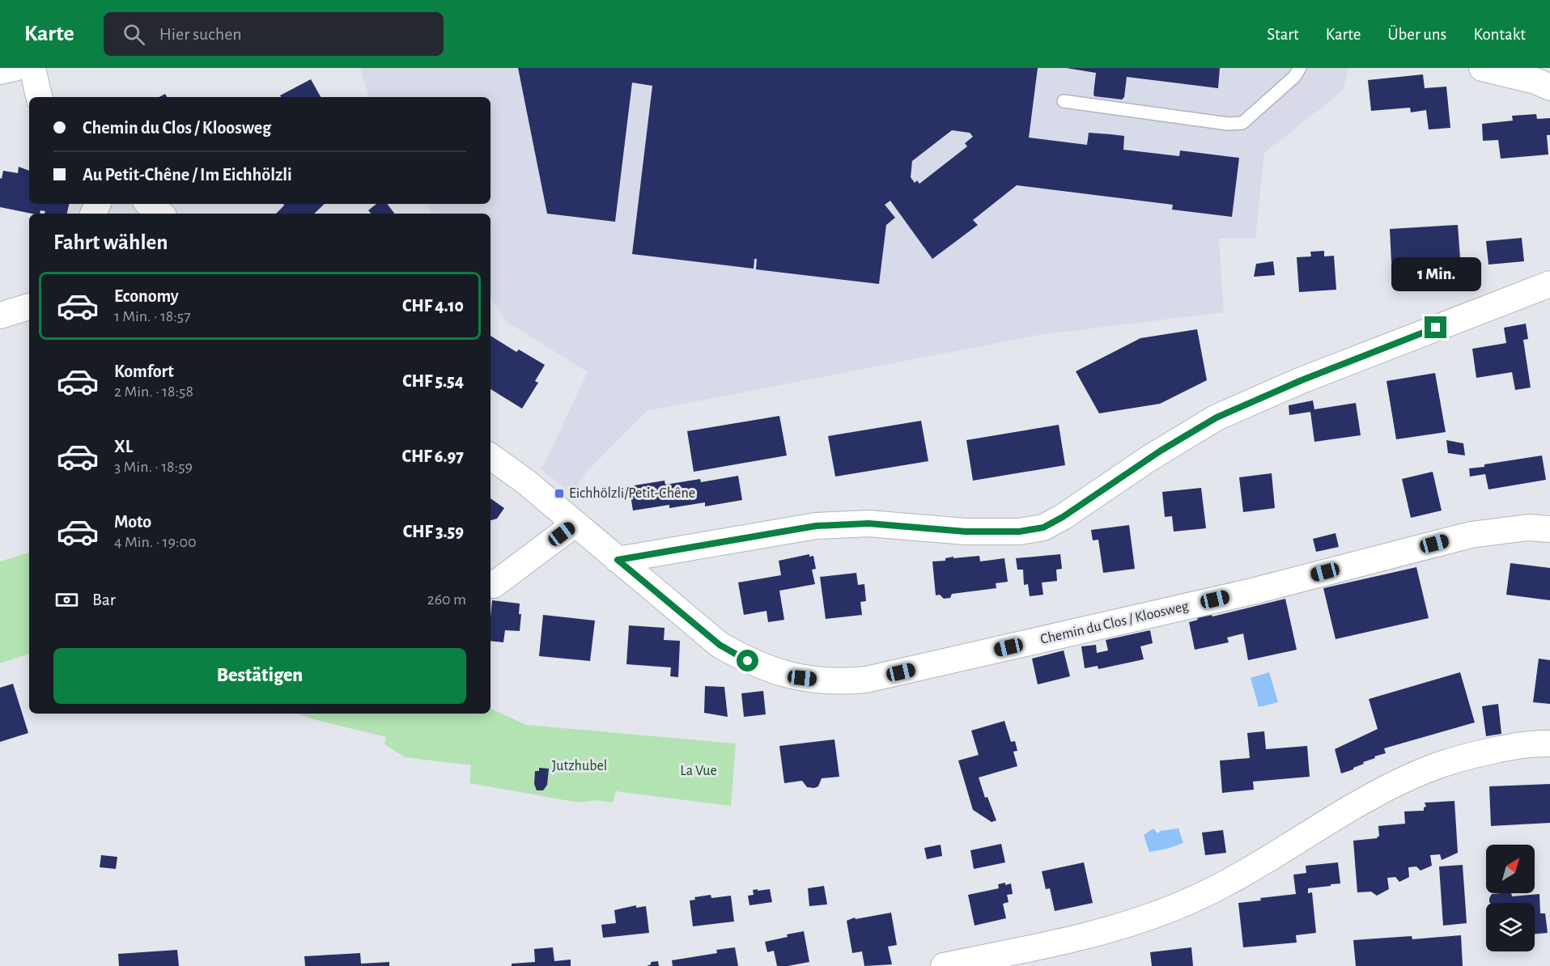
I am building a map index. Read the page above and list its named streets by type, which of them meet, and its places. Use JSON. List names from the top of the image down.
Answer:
{
  "streets": {
    "street": ["Chemin du Clos / Kloosweg"]
  },
  "parks": ["Jutzhubel", "La Vue"],
  "places": {
    "transit": ["Eichhölzli/Petit-Chêne"]
  },
  "north": "top right",
  "page": {
    "header": "Karte",
    "search": "Hier suchen",
    "nav": [
      "Start",
      "Karte",
      "Über uns",
      "Kontakt"
    ],
    "banner": ["Chemin du Clos / Kloosweg", "Au Petit-Chêne / Im Eichhölzli"],
    "heading": "Fahrt wählen",
    "bubble": "1 Min.",
    "list": [
      {
        "name": "Economy",
        "note": "1 Min. · 18:57",
        "value": "CHF 4.10"
      },
      {
        "name": "Komfort",
        "note": "2 Min. · 18:58",
        "value": "CHF 5.54"
      },
      {
        "name": "XL",
        "note": "3 Min. · 18:59",
        "value": "CHF 6.97"
      },
      {
        "name": "Moto",
        "note": "4 Min. · 19:00",
        "value": "CHF 3.59"
      }
    ],
    "pay": ["Bar", "260 m"],
    "buttons": "Bestätigen"
  }
}
